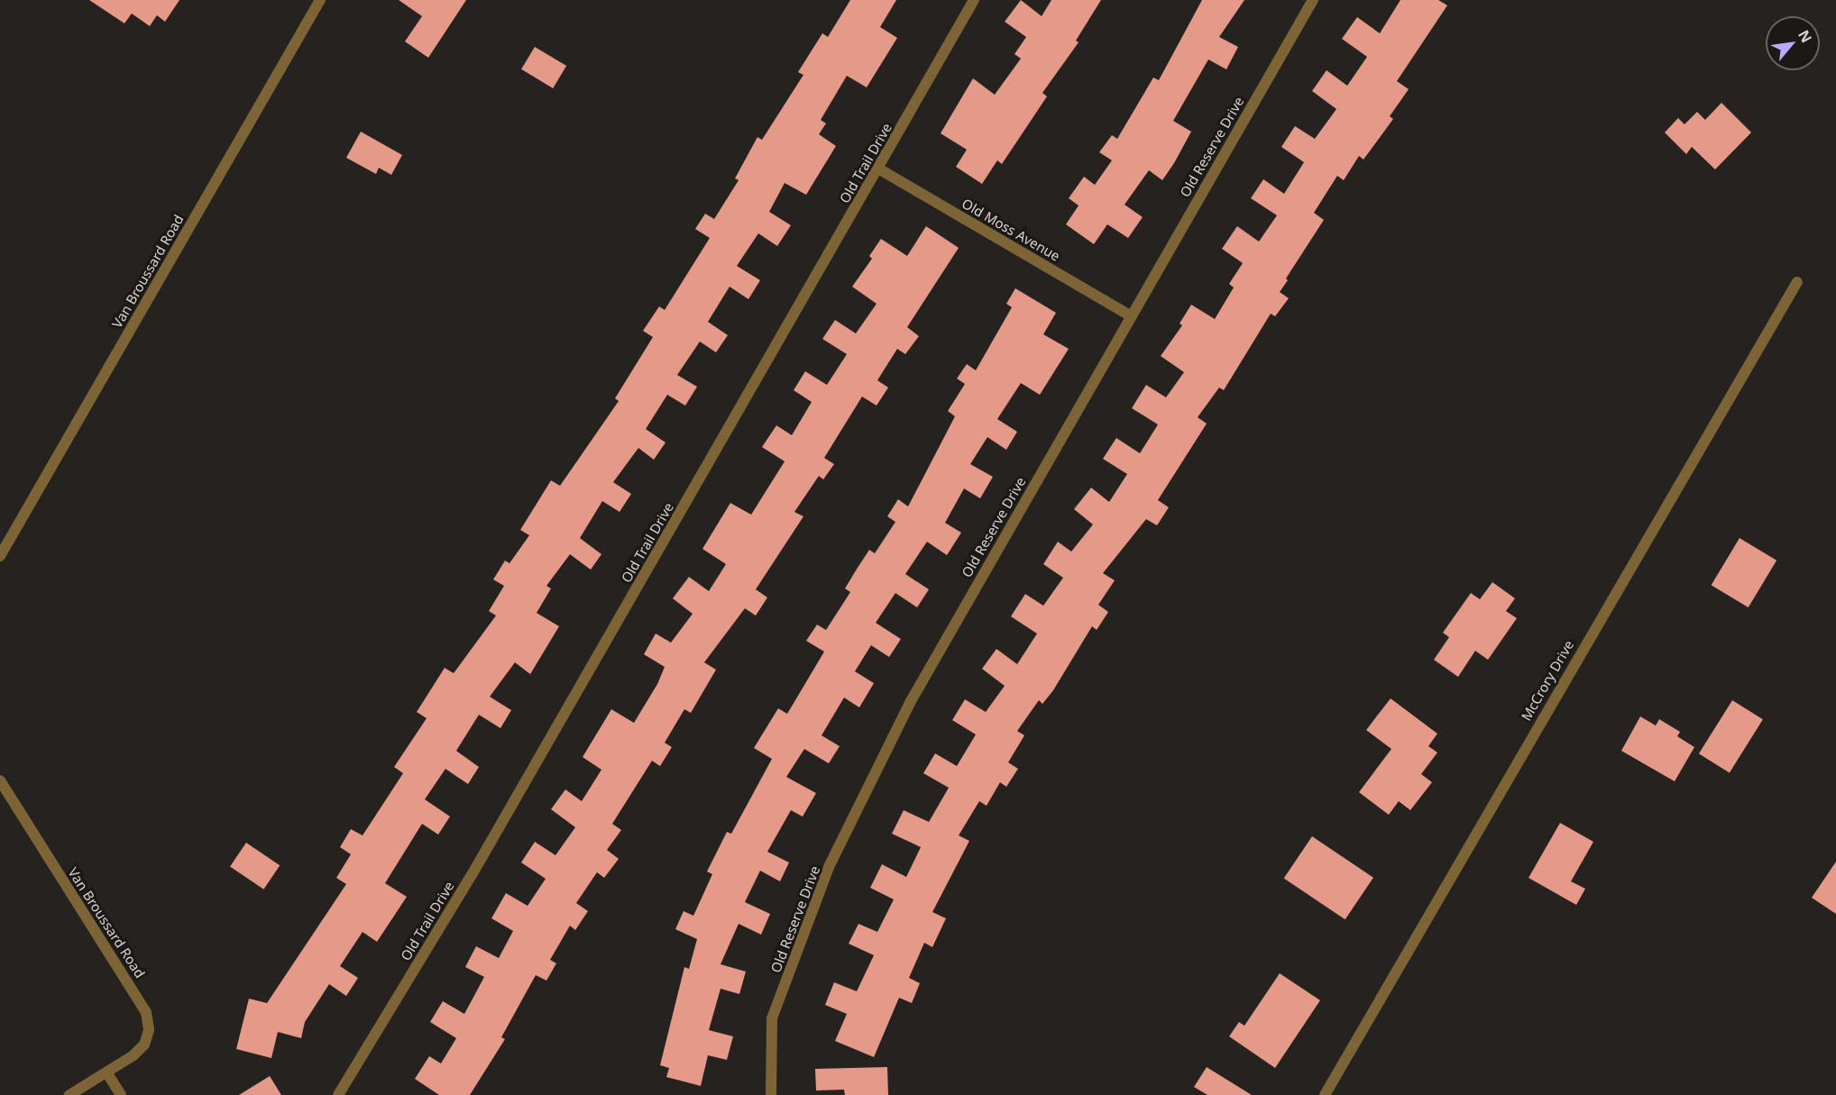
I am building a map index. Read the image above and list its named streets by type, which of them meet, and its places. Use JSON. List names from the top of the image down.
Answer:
{
  "streets": {
    "street": [
      "Old Reserve Drive",
      "Old Trail Drive",
      "Old Moss Avenue",
      "Van Broussard Road",
      "McCrory Drive"
    ]
  },
  "crossings": [
    ["Old Reserve Drive", "Old Moss Avenue"],
    ["Old Trail Drive", "Old Moss Avenue"]
  ],
  "north": "top right"
}
